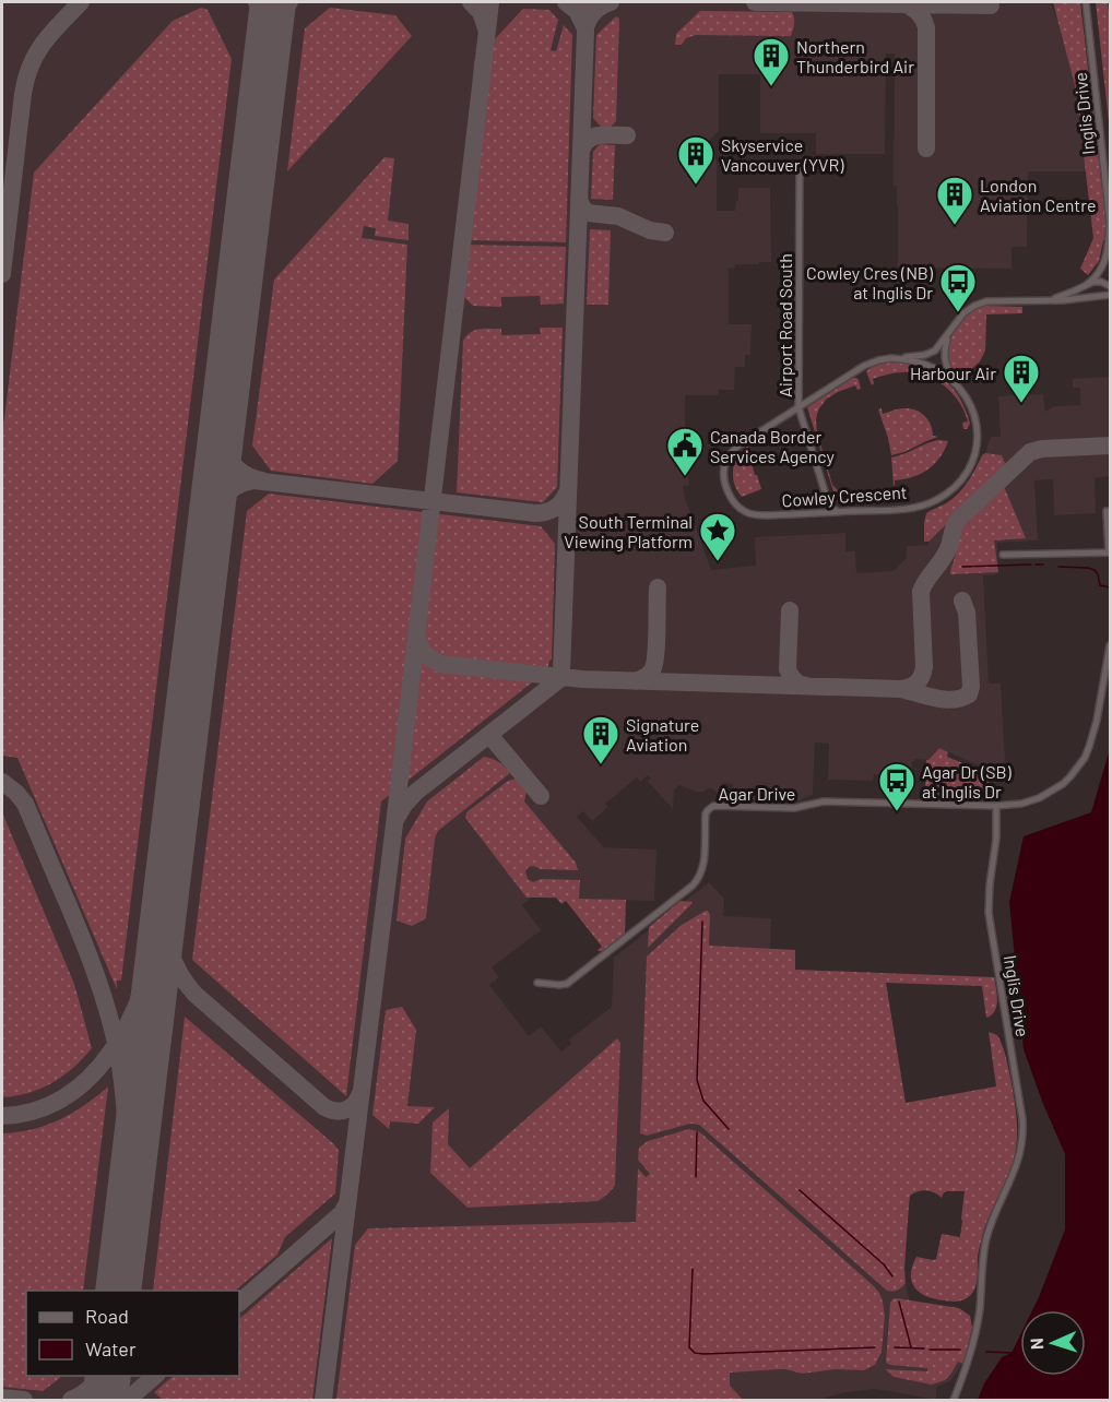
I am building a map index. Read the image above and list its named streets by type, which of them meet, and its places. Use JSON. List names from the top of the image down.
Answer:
{
  "streets": {
    "street": [
      "Inglis Drive",
      "Airport Road South",
      "Cowley Crescent",
      "Agar Drive"
    ]
  },
  "crossings": [
    ["Inglis Drive", "Agar Drive"],
    ["Airport Road South", "Cowley Crescent"]
  ],
  "places": {
    "building": [
      "Northern Thunderbird Air",
      "Skyservice Vancouver (YVR)",
      "London Aviation Centre",
      "Harbour Air",
      "Signature Aviation"
    ],
    "bus stop": ["Cowley Cres (NB) at Inglis Dr", "Agar Dr (SB) at Inglis Dr"],
    "public building": ["Canada Border Services Agency"],
    "place": ["South Terminal Viewing Platform"]
  },
  "legend": ["Road", "Water"],
  "north": "left"
}
